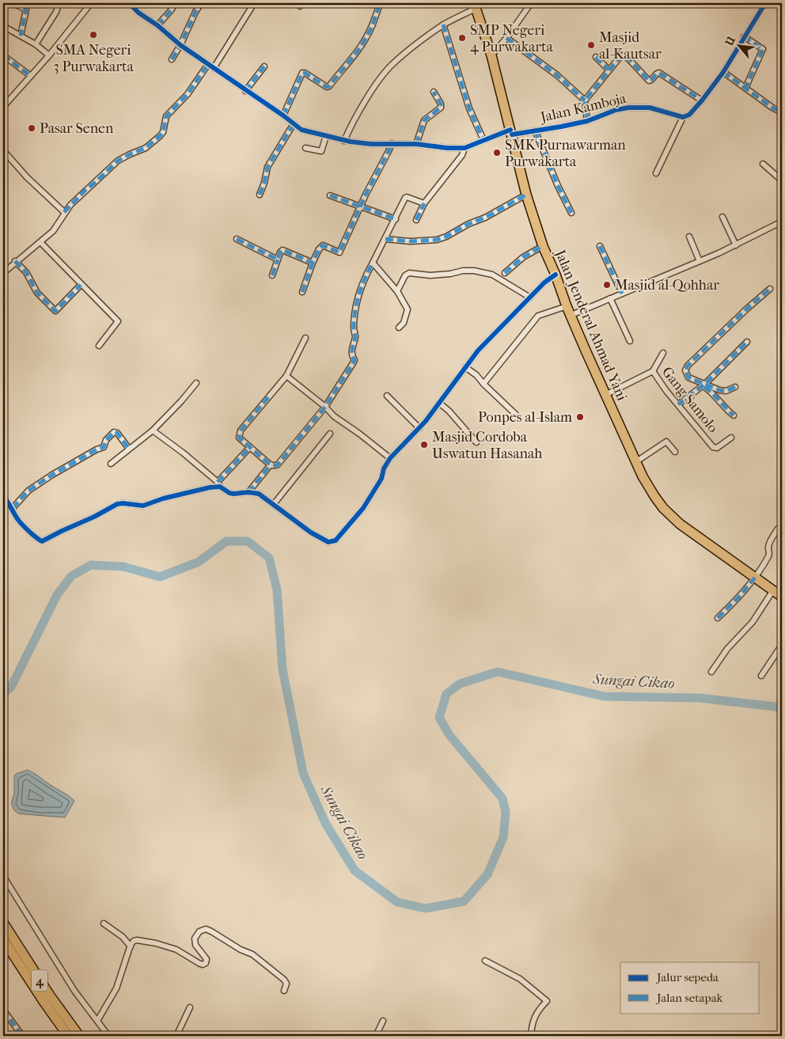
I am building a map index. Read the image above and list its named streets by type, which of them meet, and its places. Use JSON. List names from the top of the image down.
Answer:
{
  "streets": {
    "highway": ["Jalan Jenderal Ahmad Yani", "4"],
    "street": ["Jalan Kamboja", "Gang Samolo"]
  },
  "crossings": [
    ["Jalan Kamboja", "Jalan Jenderal Ahmad Yani"],
    ["Jalan Jenderal Ahmad Yani", "Gang Samolo"]
  ],
  "water": ["Sungai Cikao"],
  "places": [
    "SMA Negeri 3 Purwakarta",
    "SMP Negeri 4 Purwakarta",
    "Masjid al-Kautsar",
    "Pasar Senen",
    "SMK Purnawarman Purwakarta",
    "Masjid al-Qohhar",
    "Ponpes al-Islam",
    "Masjid Cordoba Uswatun Hasanah"
  ],
  "legend": ["Jalur sepeda", "Jalan setapak"],
  "north": "top left"
}
